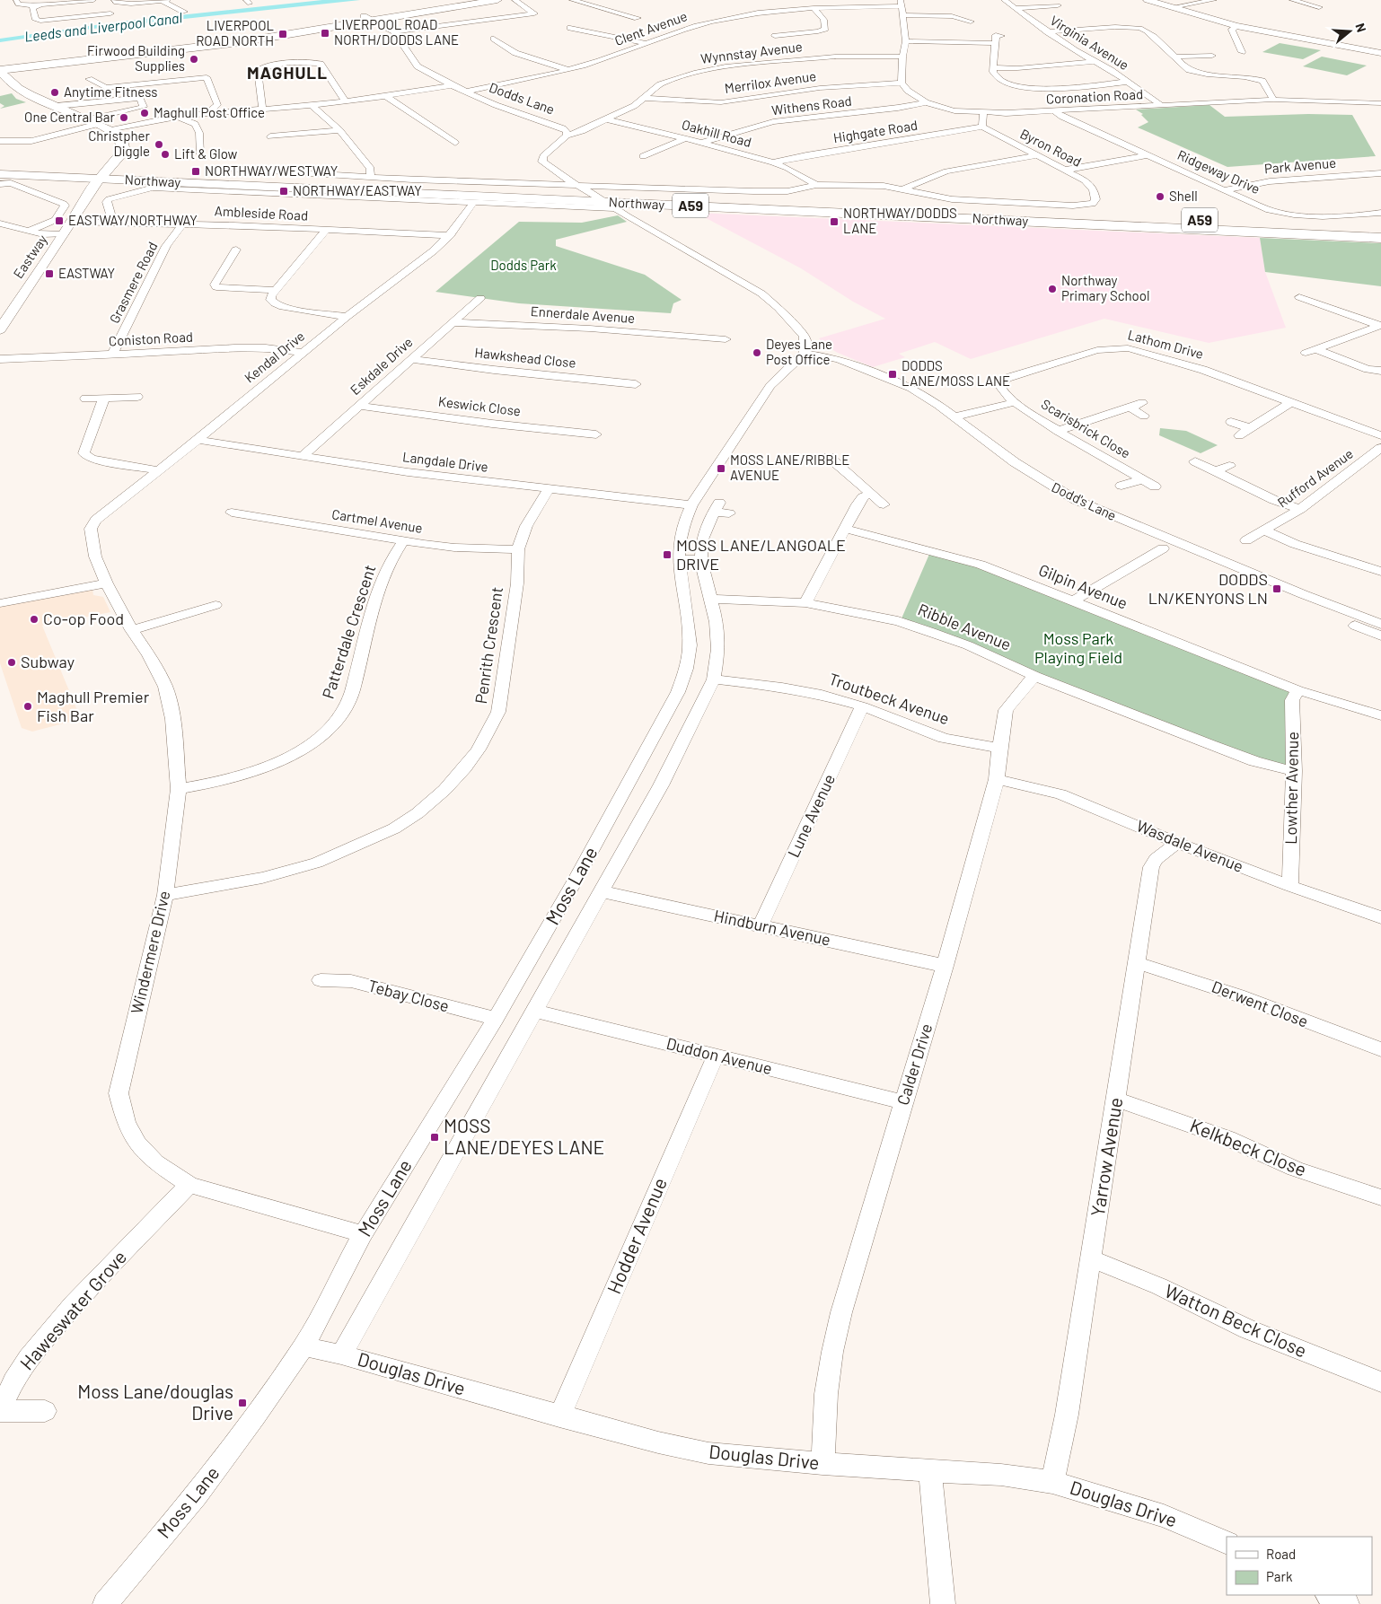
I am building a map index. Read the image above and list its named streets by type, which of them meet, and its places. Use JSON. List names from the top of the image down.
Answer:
{
  "streets": {
    "main road": ["Northway", "A59"],
    "street": [
      "Clent Avenue",
      "Virginia Avenue",
      "Wynnstay Avenue",
      "Merrilox Avenue",
      "Coronation Road",
      "Dodds Lane",
      "Withens Road",
      "Highgate Road",
      "Oakhill Road",
      "Byron Road",
      "Park Avenue",
      "Ridgeway Drive",
      "Ambleside Road",
      "Eastway",
      "Grasmere Road",
      "Ennerdale Avenue",
      "Coniston Road",
      "Lathom Drive",
      "Kendal Drive",
      "Hawkshead Close",
      "Eskdale Drive",
      "Keswick Close",
      "Scarisbrick Close",
      "Langdale Drive",
      "Rufford Avenue",
      "Dodd's Lane",
      "Cartmel Avenue",
      "Gilpin Avenue",
      "Ribble Avenue",
      "Patterdale Crescent",
      "Penrith Crescent",
      "Troutbeck Avenue",
      "Lowther Avenue",
      "Lune Avenue",
      "Wasdale Avenue",
      "Moss Lane",
      "Hindburn Avenue",
      "Windermere Drive",
      "Tebay Close",
      "Derwent Close",
      "Duddon Avenue",
      "Calder Drive",
      "Kelkbeck Close",
      "Yarrow Avenue",
      "Hodder Avenue",
      "Haweswater Grove",
      "Watton Beck Close",
      "Douglas Drive"
    ]
  },
  "crossings": [
    ["Clent Avenue", "Dodds Lane"],
    ["Virginia Avenue", "Coronation Road"],
    ["Wynnstay Avenue", "Merrilox Avenue"],
    ["Wynnstay Avenue", "Dodds Lane"],
    ["Wynnstay Avenue", "Oakhill Road"],
    ["Merrilox Avenue", "Coronation Road"],
    ["Coronation Road", "Withens Road"],
    ["Coronation Road", "Ridgeway Drive"],
    ["Dodds Lane", "Northway"],
    ["Dodds Lane", "Dodd's Lane"],
    ["Dodds Lane", "Moss Lane"],
    ["Withens Road", "Oakhill Road"],
    ["Highgate Road", "Oakhill Road"],
    ["Highgate Road", "Byron Road"],
    ["Oakhill Road", "Northway"],
    ["Byron Road", "Northway"],
    ["Park Avenue", "Ridgeway Drive"],
    ["Northway", "Ambleside Road"],
    ["Northway", "Eastway"],
    ["Northway", "Kendal Drive"],
    ["Ambleside Road", "Eastway"],
    ["Ambleside Road", "Grasmere Road"],
    ["Ambleside Road", "Kendal Drive"],
    ["Grasmere Road", "Coniston Road"],
    ["Ennerdale Avenue", "Eskdale Drive"],
    ["Coniston Road", "Kendal Drive"],
    ["Lathom Drive", "Scarisbrick Close"],
    ["Kendal Drive", "Langdale Drive"],
    ["Kendal Drive", "Windermere Drive"],
    ["Hawkshead Close", "Eskdale Drive"],
    ["Eskdale Drive", "Keswick Close"],
    ["Eskdale Drive", "Langdale Drive"],
    ["Langdale Drive", "Penrith Crescent"],
    ["Langdale Drive", "Moss Lane"],
    ["Dodd's Lane", "Moss Lane"],
    ["Cartmel Avenue", "Patterdale Crescent"],
    ["Cartmel Avenue", "Penrith Crescent"],
    ["Gilpin Avenue", "Lowther Avenue"],
    ["Ribble Avenue", "Lowther Avenue"],
    ["Ribble Avenue", "Calder Drive"],
    ["Patterdale Crescent", "Windermere Drive"],
    ["Penrith Crescent", "Windermere Drive"],
    ["Troutbeck Avenue", "Lune Avenue"],
    ["Troutbeck Avenue", "Calder Drive"],
    ["Lowther Avenue", "Wasdale Avenue"],
    ["Lune Avenue", "Hindburn Avenue"],
    ["Wasdale Avenue", "Calder Drive"],
    ["Wasdale Avenue", "Yarrow Avenue"],
    ["Moss Lane", "Windermere Drive"],
    ["Moss Lane", "Tebay Close"],
    ["Moss Lane", "Douglas Drive"],
    ["Hindburn Avenue", "Calder Drive"],
    ["Windermere Drive", "Haweswater Grove"],
    ["Derwent Close", "Yarrow Avenue"],
    ["Duddon Avenue", "Calder Drive"],
    ["Duddon Avenue", "Hodder Avenue"],
    ["Calder Drive", "Douglas Drive"],
    ["Kelkbeck Close", "Yarrow Avenue"],
    ["Yarrow Avenue", "Watton Beck Close"],
    ["Yarrow Avenue", "Douglas Drive"],
    ["Hodder Avenue", "Douglas Drive"]
  ],
  "districts": ["MAGHULL"],
  "water": ["Leeds and Liverpool Canal"],
  "parks": ["Dodds Park", "Moss Park Playing Field"],
  "places": {
    "transit": [
      "LIVERPOOL ROAD NORTH/DODDS LANE",
      "LIVERPOOL ROAD NORTH",
      "NORTHWAY/WESTWAY",
      "NORTHWAY/EASTWAY",
      "EASTWAY/NORTHWAY",
      "NORTHWAY/DODDS LANE",
      "EASTWAY",
      "DODDS LANE/MOSS LANE",
      "MOSS LANE/RIBBLE AVENUE",
      "MOSS LANE/LANGOALE DRIVE",
      "DODDS LN/KENYONS LN",
      "MOSS LANE/DEYES LANE",
      "Moss Lane/douglas Drive"
    ],
    "other": [
      "Firwood Building Supplies",
      "Anytime Fitness",
      "Maghull Post Office",
      "One Central Bar",
      "Christpher Diggle",
      "Lift & Glow",
      "Shell",
      "Northway Primary School",
      "Deyes Lane Post Office",
      "Co-op Food",
      "Subway",
      "Maghull Premier Fish Bar"
    ]
  },
  "legend": ["Road", "Park"],
  "north": "right"
}
